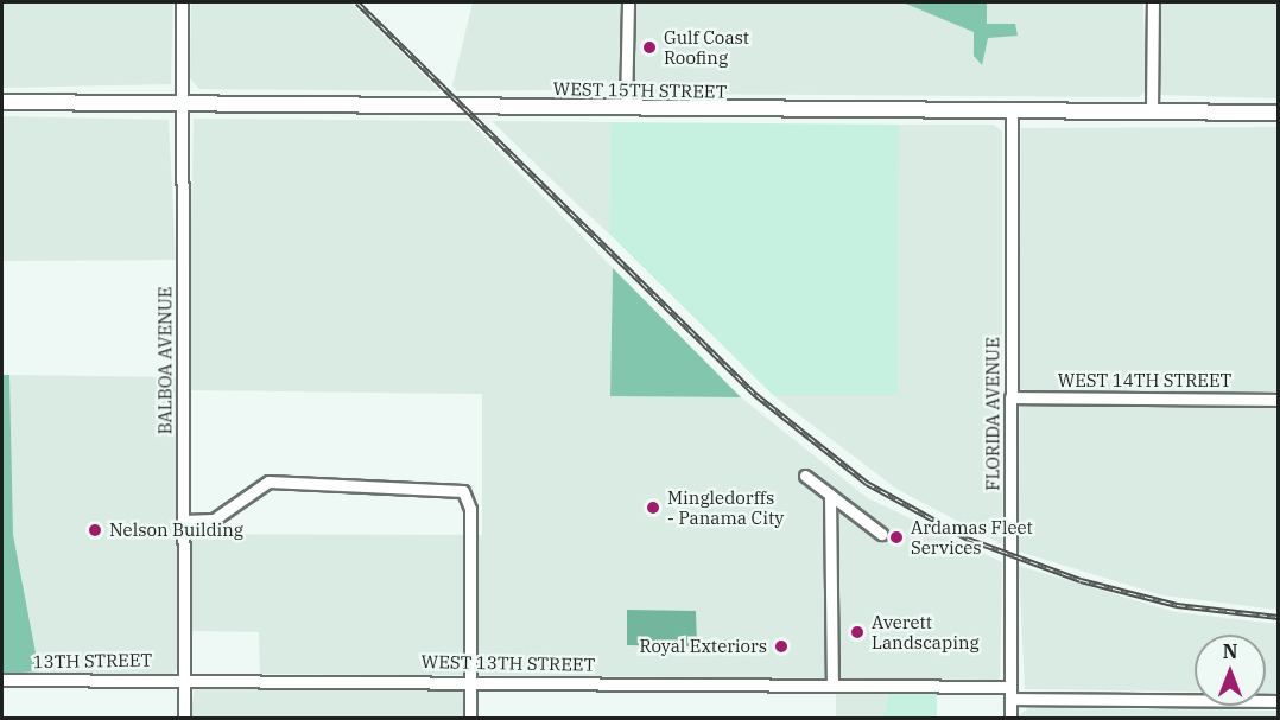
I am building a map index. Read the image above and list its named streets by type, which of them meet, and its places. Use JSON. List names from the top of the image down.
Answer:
{
  "streets": {
    "highway": ["WEST 15TH STREET"],
    "street": [
      "BALBOA AVENUE",
      "WEST 14TH STREET",
      "FLORIDA AVENUE",
      "13TH STREET",
      "WEST 13TH STREET"
    ]
  },
  "crossings": [
    ["WEST 15TH STREET", "BALBOA AVENUE"],
    ["WEST 15TH STREET", "FLORIDA AVENUE"],
    ["BALBOA AVENUE", "13TH STREET"],
    ["BALBOA AVENUE", "WEST 13TH STREET"],
    ["WEST 14TH STREET", "FLORIDA AVENUE"],
    ["FLORIDA AVENUE", "WEST 13TH STREET"],
    ["13TH STREET", "WEST 13TH STREET"]
  ],
  "places": [
    "Gulf Coast Roofing",
    "Mingledorffs - Panama City",
    "Nelson Building",
    "Ardamas Fleet Services",
    "Averett Landscaping",
    "Royal Exteriors"
  ],
  "north": "top"
}
